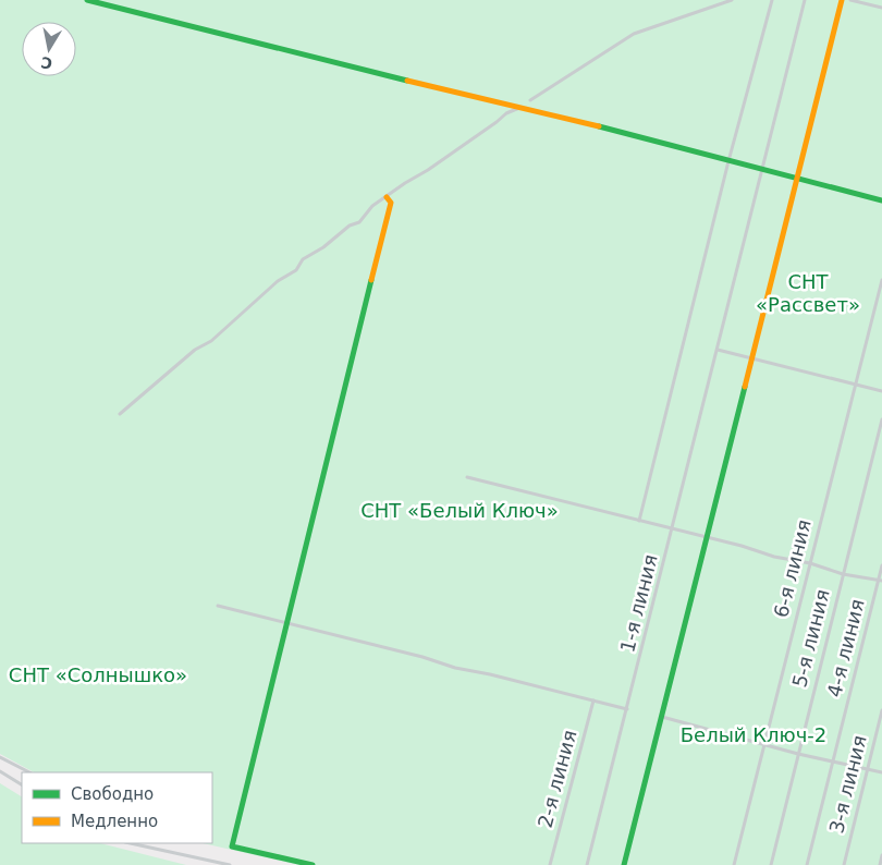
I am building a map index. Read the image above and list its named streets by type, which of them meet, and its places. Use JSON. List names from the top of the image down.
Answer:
{
  "streets": {
    "street": [
      "6-я линия",
      "1-я линия",
      "5-я линия",
      "4-я линия",
      "2-я линия",
      "3-я линия"
    ]
  },
  "parks": [
    "СНТ «Рассвет»",
    "СНТ «Белый Ключ»",
    "СНТ «Солнышко»",
    "Белый Ключ-2"
  ],
  "legend": ["Свободно", "Медленно"],
  "north": "bottom"
}
